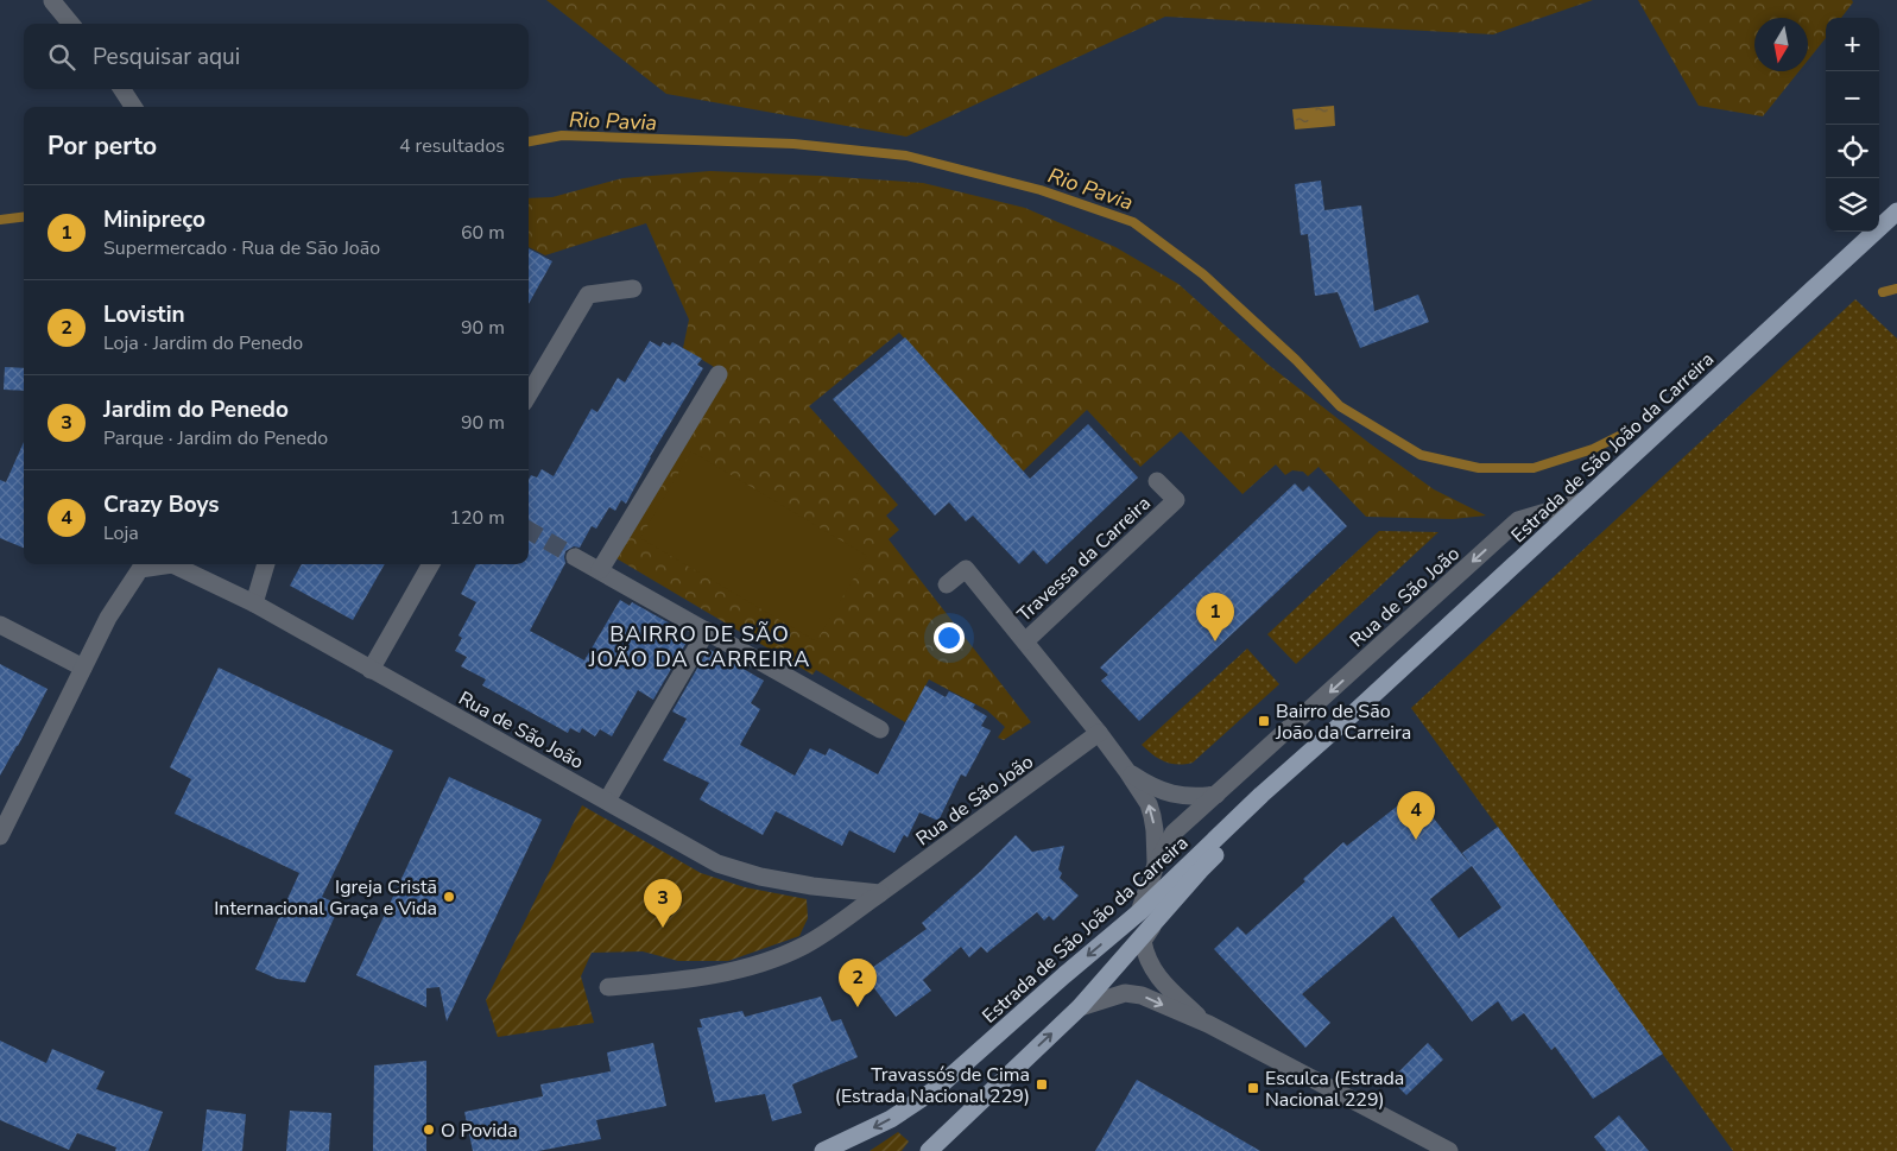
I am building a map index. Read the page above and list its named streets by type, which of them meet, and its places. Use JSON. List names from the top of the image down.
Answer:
{
  "streets": {
    "main road": ["Estrada de São João da Carreira"],
    "street": ["Travessa da Carreira", "Rua de São João"]
  },
  "crossings": [
    ["Estrada de São João da Carreira", "Rua de São João"],
    ["Travessa da Carreira", "Rua de São João"]
  ],
  "districts": ["BAIRRO DE SÃO JOÃO DA CARREIRA"],
  "water": ["Rio Pavia"],
  "places": {
    "transit": ["Bairro de São João da Carreira", "Travassós de Cima (Estrada Nacional 229)", "Esculca (Estrada Nacional 229)"],
    "other": ["Igreja Cristã Internacional Graça e Vida", "O Povida"]
  },
  "north": "bottom",
  "page": {
    "map_buttons": ["+", "−"],
    "search": "Pesquisar aqui",
    "heading": ["Por perto", "4 resultados"],
    "list": [
      {
        "mark": "1",
        "name": "Minipreço",
        "note": "Supermercado · Rua de São João",
        "value": "60 m"
      },
      {
        "mark": "2",
        "name": "Lovistin",
        "note": "Loja · Jardim do Penedo",
        "value": "90 m"
      },
      {
        "mark": "3",
        "name": "Jardim do Penedo",
        "note": "Parque · Jardim do Penedo",
        "value": "90 m"
      },
      {
        "mark": "4",
        "name": "Crazy Boys",
        "note": "Loja",
        "value": "120 m"
      }
    ],
    "pins": [
      "1",
      "4",
      "3",
      "2"
    ]
  }
}
